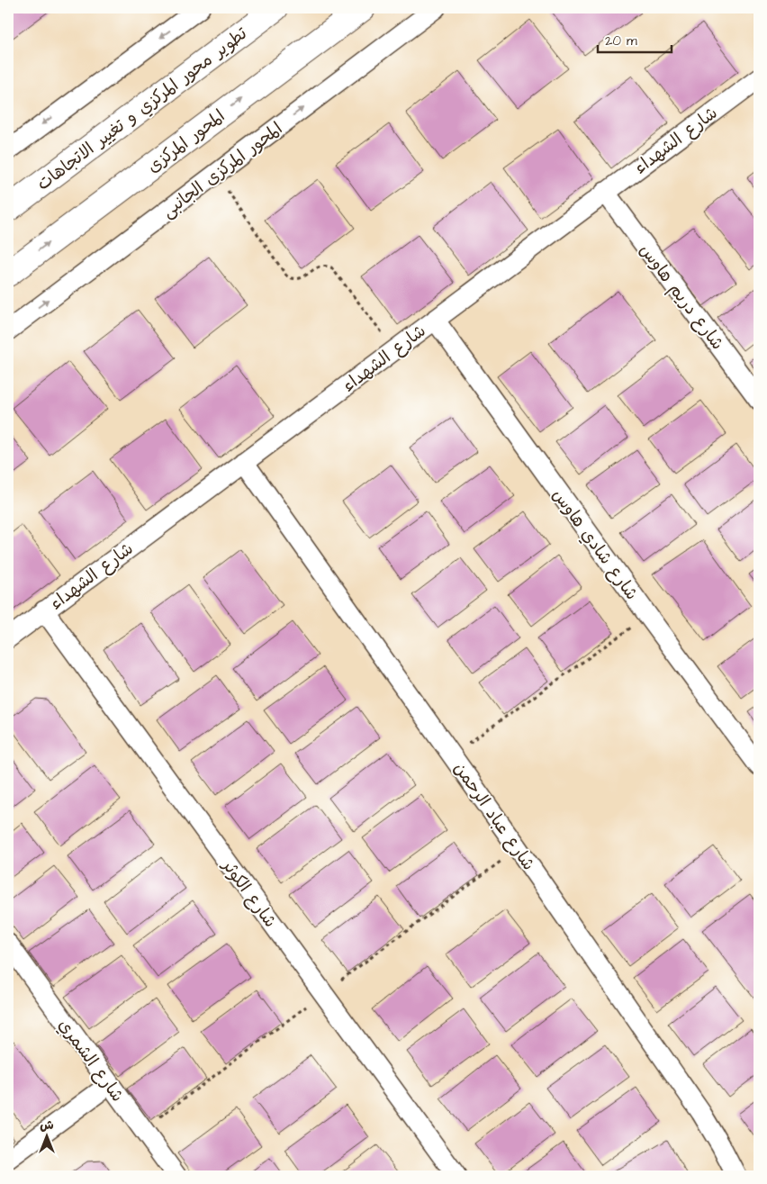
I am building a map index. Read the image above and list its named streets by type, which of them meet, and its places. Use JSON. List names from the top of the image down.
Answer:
{
  "streets": {
    "main road": ["تطوير محور المركزي و تغيير الاتجاهات", "المحور المركزى"],
    "street": [
      "شارع الشهداء",
      "المحور المركزى الجانبى",
      "شارع دريم هاوس",
      "شارع شادي هاوس",
      "شارع عباد الرحمن",
      "شارع الكوثر",
      "شارع الشمري"
    ]
  },
  "crossings": [
    ["شارع الشهداء", "شارع دريم هاوس"],
    ["شارع الشهداء", "شارع شادي هاوس"],
    ["شارع الشهداء", "شارع عباد الرحمن"],
    ["شارع الشهداء", "شارع الكوثر"]
  ],
  "one_way": ["المحور المركزى"],
  "scale_bar": "20 m",
  "north": "top"
}
